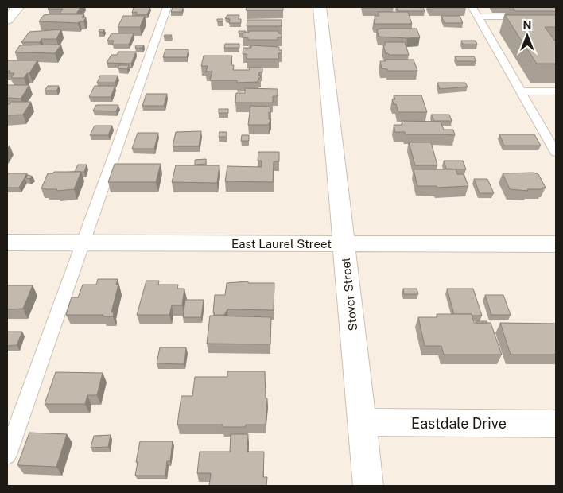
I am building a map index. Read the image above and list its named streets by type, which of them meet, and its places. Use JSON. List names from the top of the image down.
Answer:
{
  "streets": {
    "street": ["East Laurel Street", "Stover Street", "Eastdale Drive"]
  },
  "crossings": [
    ["East Laurel Street", "Stover Street"],
    ["Stover Street", "Eastdale Drive"]
  ],
  "north": "top"
}
